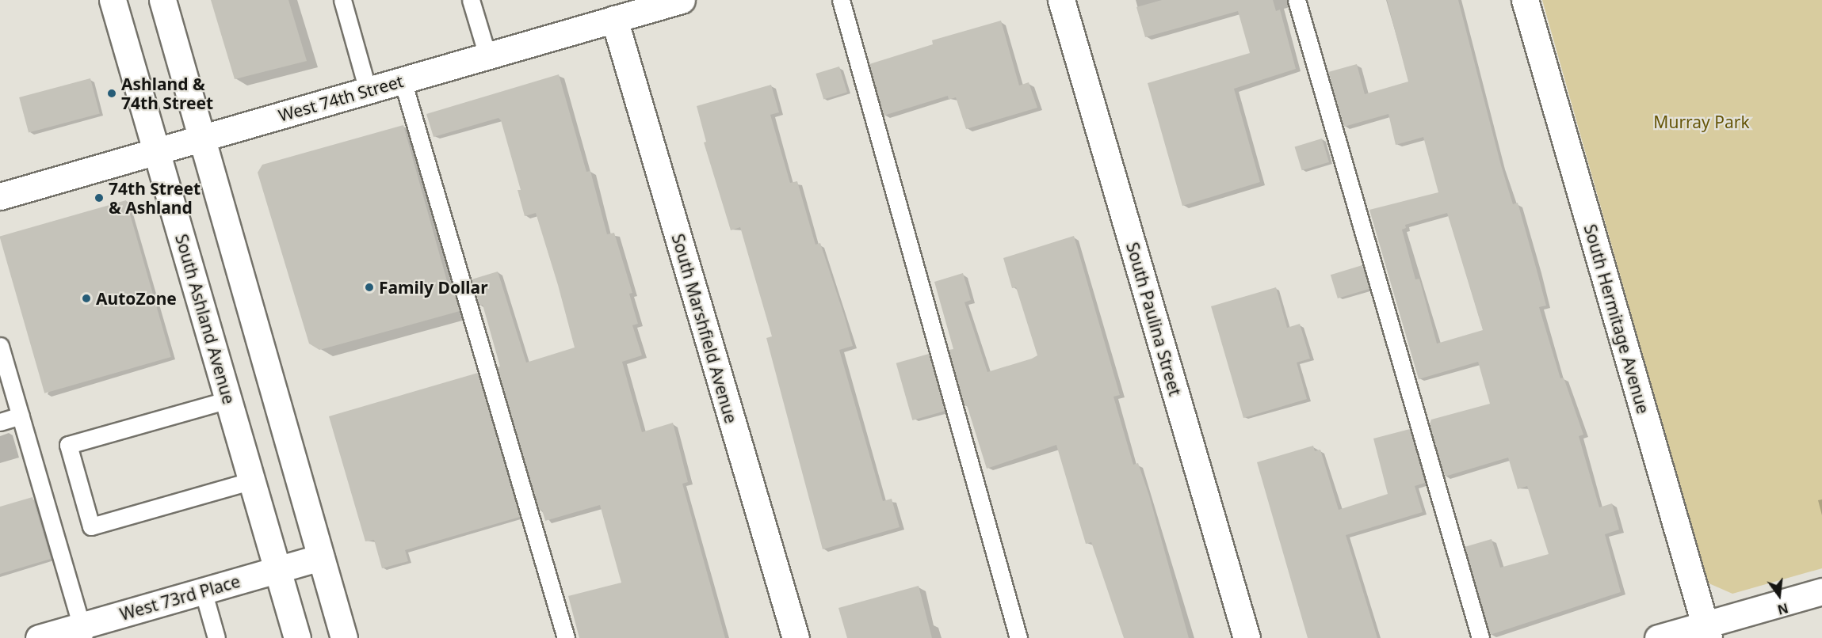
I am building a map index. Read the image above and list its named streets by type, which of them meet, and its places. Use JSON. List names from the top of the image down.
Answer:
{
  "streets": {
    "street": [
      "West 74th Street",
      "South Ashland Avenue",
      "South Paulina Street",
      "South Hermitage Avenue",
      "South Marshfield Avenue",
      "West 73rd Place"
    ]
  },
  "crossings": [
    ["West 74th Street", "South Ashland Avenue"],
    ["West 74th Street", "South Marshfield Avenue"],
    ["South Ashland Avenue", "West 73rd Place"]
  ],
  "parks": ["Murray Park"],
  "places": [
    "Ashland & 74th Street",
    "74th Street & Ashland",
    "Family Dollar",
    "AutoZone"
  ],
  "north": "bottom"
}
